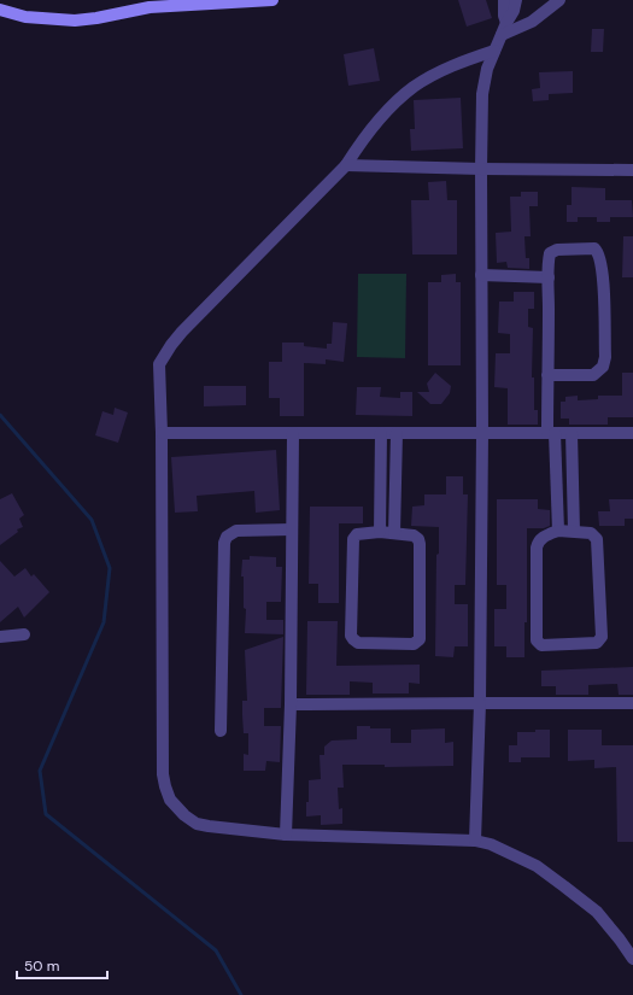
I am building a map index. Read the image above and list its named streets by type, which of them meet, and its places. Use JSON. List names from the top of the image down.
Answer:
{
  "scale_bar": "50 m"
}
